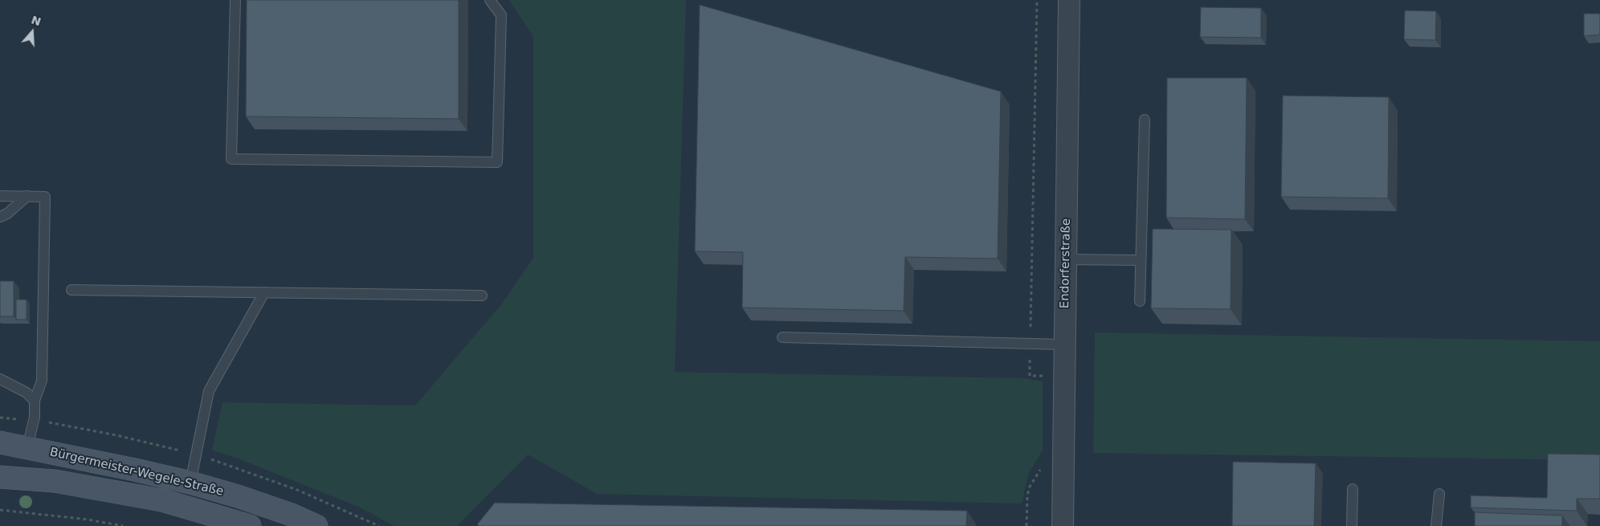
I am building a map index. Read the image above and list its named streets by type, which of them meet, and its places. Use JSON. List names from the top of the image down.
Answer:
{
  "streets": {
    "main road": ["Bürgermeister-Wegele-Straße"],
    "street": ["Endorferstraße"]
  },
  "north": "top"
}
